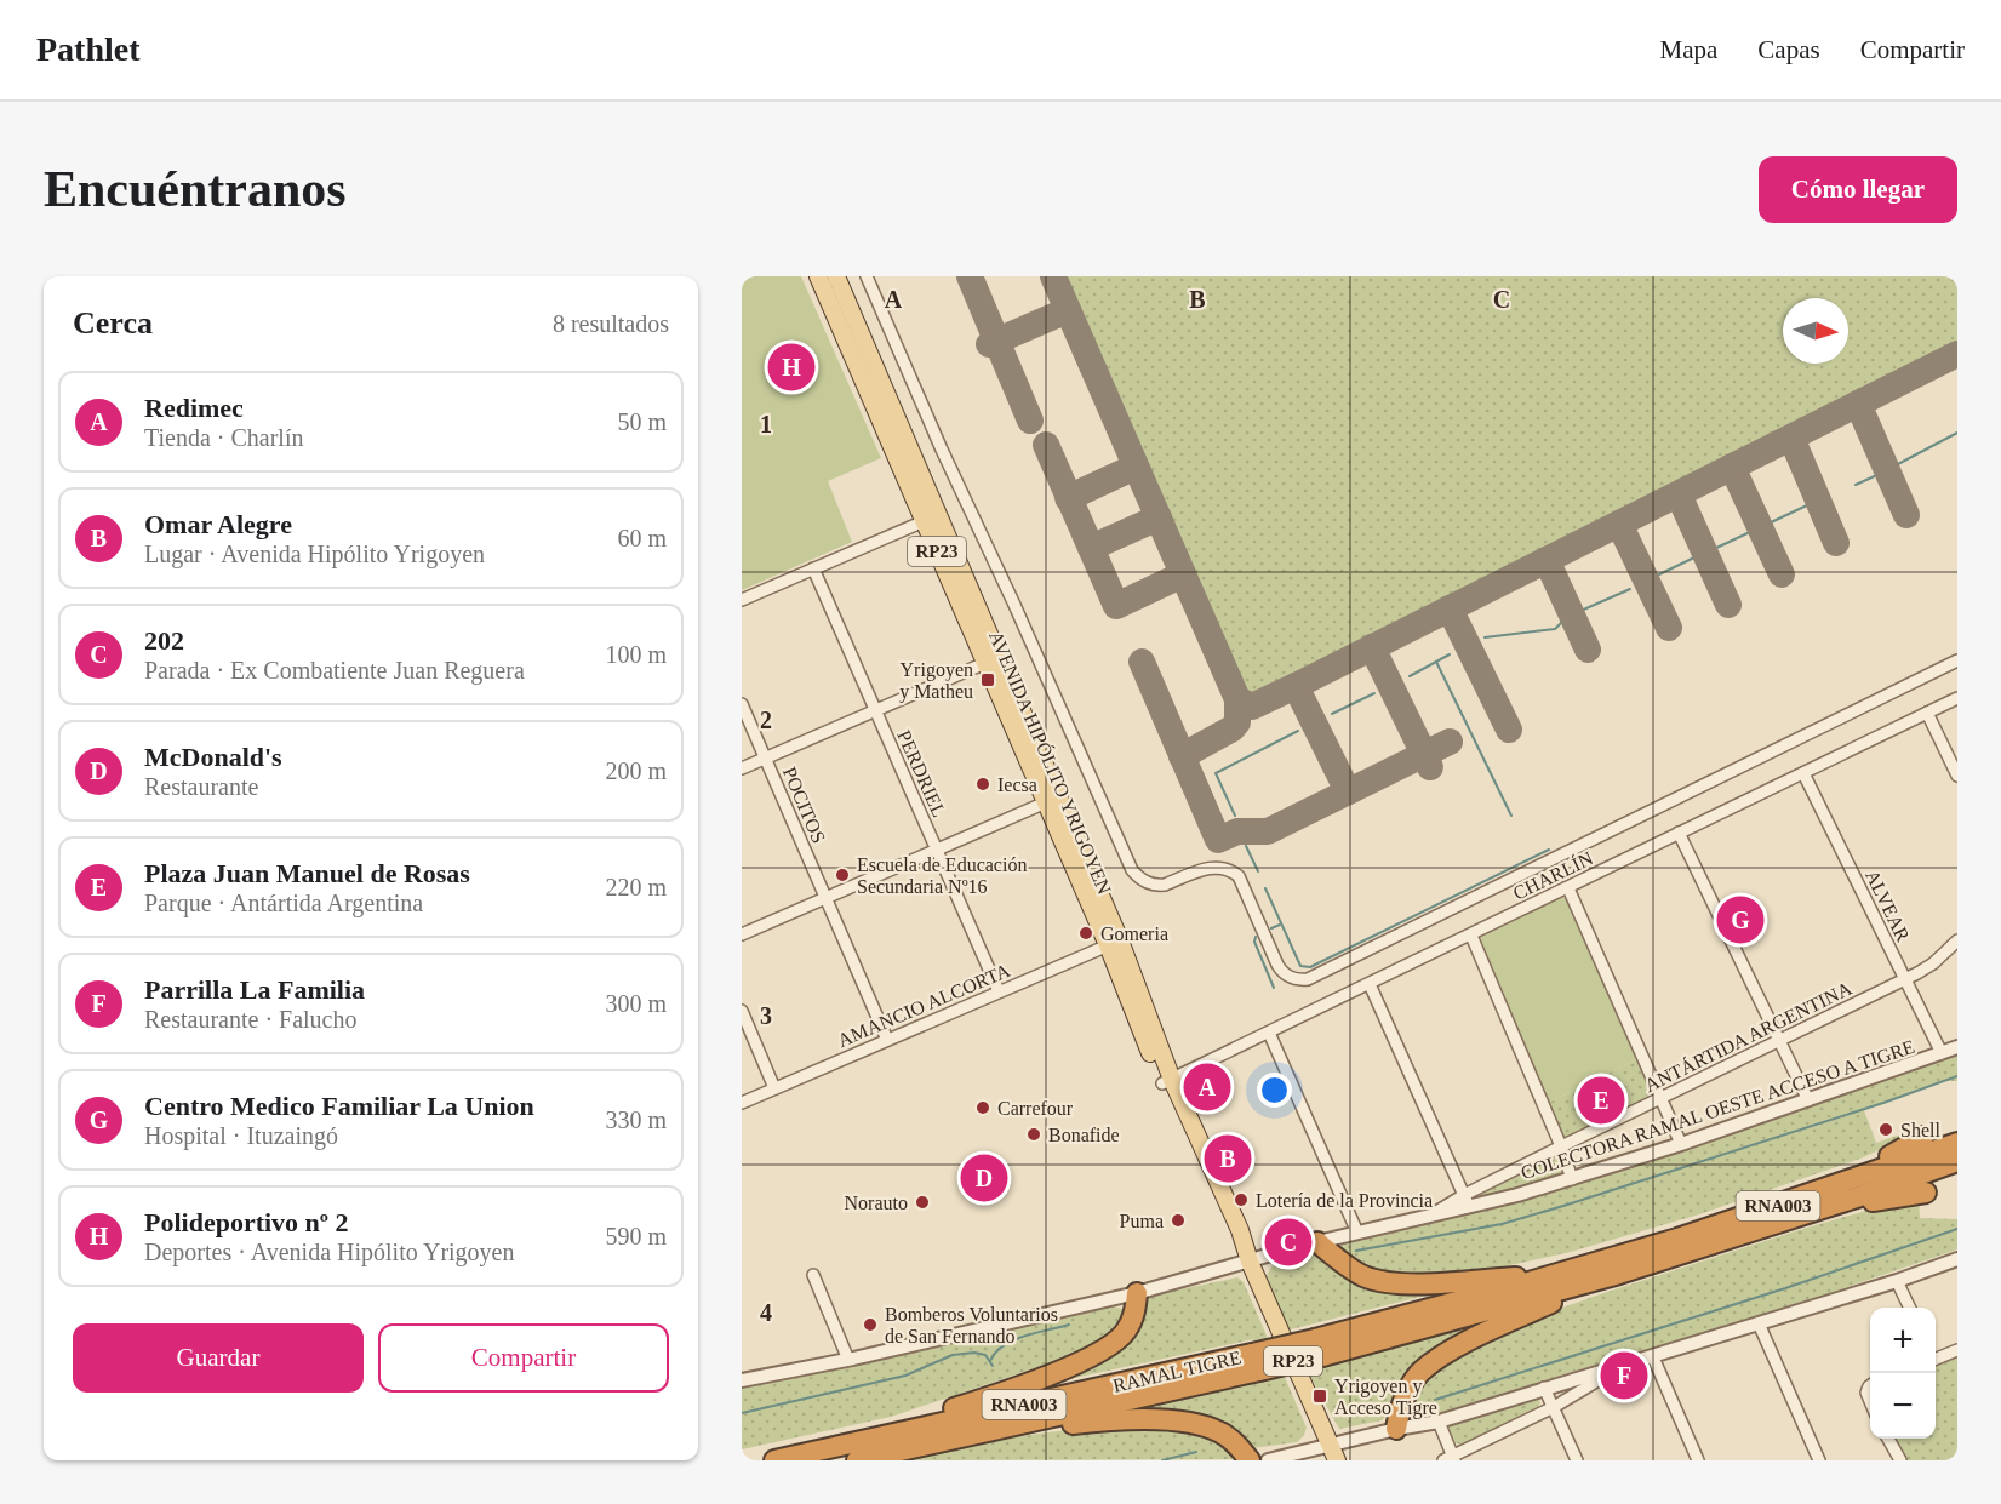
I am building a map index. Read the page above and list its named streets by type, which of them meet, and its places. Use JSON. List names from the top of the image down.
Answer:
{
  "streets": {
    "highway": ["RNA003", "RAMAL TIGRE"],
    "main road": ["RP23", "AVENIDA HIPÓLITO YRIGOYEN"],
    "street": [
      "PERDRIEL",
      "POCITOS",
      "CHARLÍN",
      "ALVEAR",
      "AMANCIO ALCORTA",
      "ANTÁRTIDA ARGENTINA",
      "COLECTORA RAMAL OESTE ACCESO A TIGRE"
    ]
  },
  "crossings": [
    ["AVENIDA HIPÓLITO YRIGOYEN", "CHARLÍN"],
    ["AVENIDA HIPÓLITO YRIGOYEN", "AMANCIO ALCORTA"],
    ["AVENIDA HIPÓLITO YRIGOYEN", "COLECTORA RAMAL OESTE ACCESO A TIGRE"],
    ["PERDRIEL", "AMANCIO ALCORTA"],
    ["POCITOS", "AMANCIO ALCORTA"],
    ["CHARLÍN", "ALVEAR"],
    ["ALVEAR", "ANTÁRTIDA ARGENTINA"],
    ["ALVEAR", "COLECTORA RAMAL OESTE ACCESO A TIGRE"],
    ["ANTÁRTIDA ARGENTINA", "COLECTORA RAMAL OESTE ACCESO A TIGRE"],
    ["RNA003", "RAMAL TIGRE"]
  ],
  "places": {
    "transit": ["Yrigoyen y Matheu", "Yrigoyen y Acceso Tigre"],
    "other": [
      "Iecsa",
      "Escuela de Educación Secundaria Nº16",
      "Gomeria",
      "Carrefour",
      "Shell",
      "Bonafide",
      "Lotería de la Provincia",
      "Norauto",
      "Puma",
      "Bomberos Voluntarios de San Fernando"
    ]
  },
  "north": "right",
  "page": {
    "header": "Pathlet",
    "nav": ["Mapa", "Capas", "Compartir"],
    "buttons": [
      "Cómo llegar",
      ["Guardar", "Compartir"]
    ],
    "title": "Encuéntranos",
    "heading": ["Cerca", "8 resultados"],
    "pins": [
      "H",
      "G",
      "A",
      "E",
      "B",
      "D",
      "C",
      "F"
    ],
    "list": [
      {
        "mark": "A",
        "name": "Redimec",
        "note": "Tienda · Charlín",
        "value": "50 m"
      },
      {
        "mark": "B",
        "name": "Omar Alegre",
        "note": "Lugar · Avenida Hipólito Yrigoyen",
        "value": "60 m"
      },
      {
        "mark": "C",
        "name": "202",
        "note": "Parada · Ex Combatiente Juan Reguera",
        "value": "100 m"
      },
      {
        "mark": "D",
        "name": "McDonald's",
        "note": "Restaurante",
        "value": "200 m"
      },
      {
        "mark": "E",
        "name": "Plaza Juan Manuel de Rosas",
        "note": "Parque · Antártida Argentina",
        "value": "220 m"
      },
      {
        "mark": "F",
        "name": "Parrilla La Familia",
        "note": "Restaurante · Falucho",
        "value": "300 m"
      },
      {
        "mark": "G",
        "name": "Centro Medico Familiar La Union",
        "note": "Hospital · Ituzaingó",
        "value": "330 m"
      },
      {
        "mark": "H",
        "name": "Polideportivo nº 2",
        "note": "Deportes · Avenida Hipólito Yrigoyen",
        "value": "590 m"
      }
    ],
    "map_buttons": ["+", "−"]
  },
  "grid": {
    "columns": ["A", "B", "C"],
    "rows": [
      "1",
      "2",
      "3",
      "4"
    ]
  }
}
